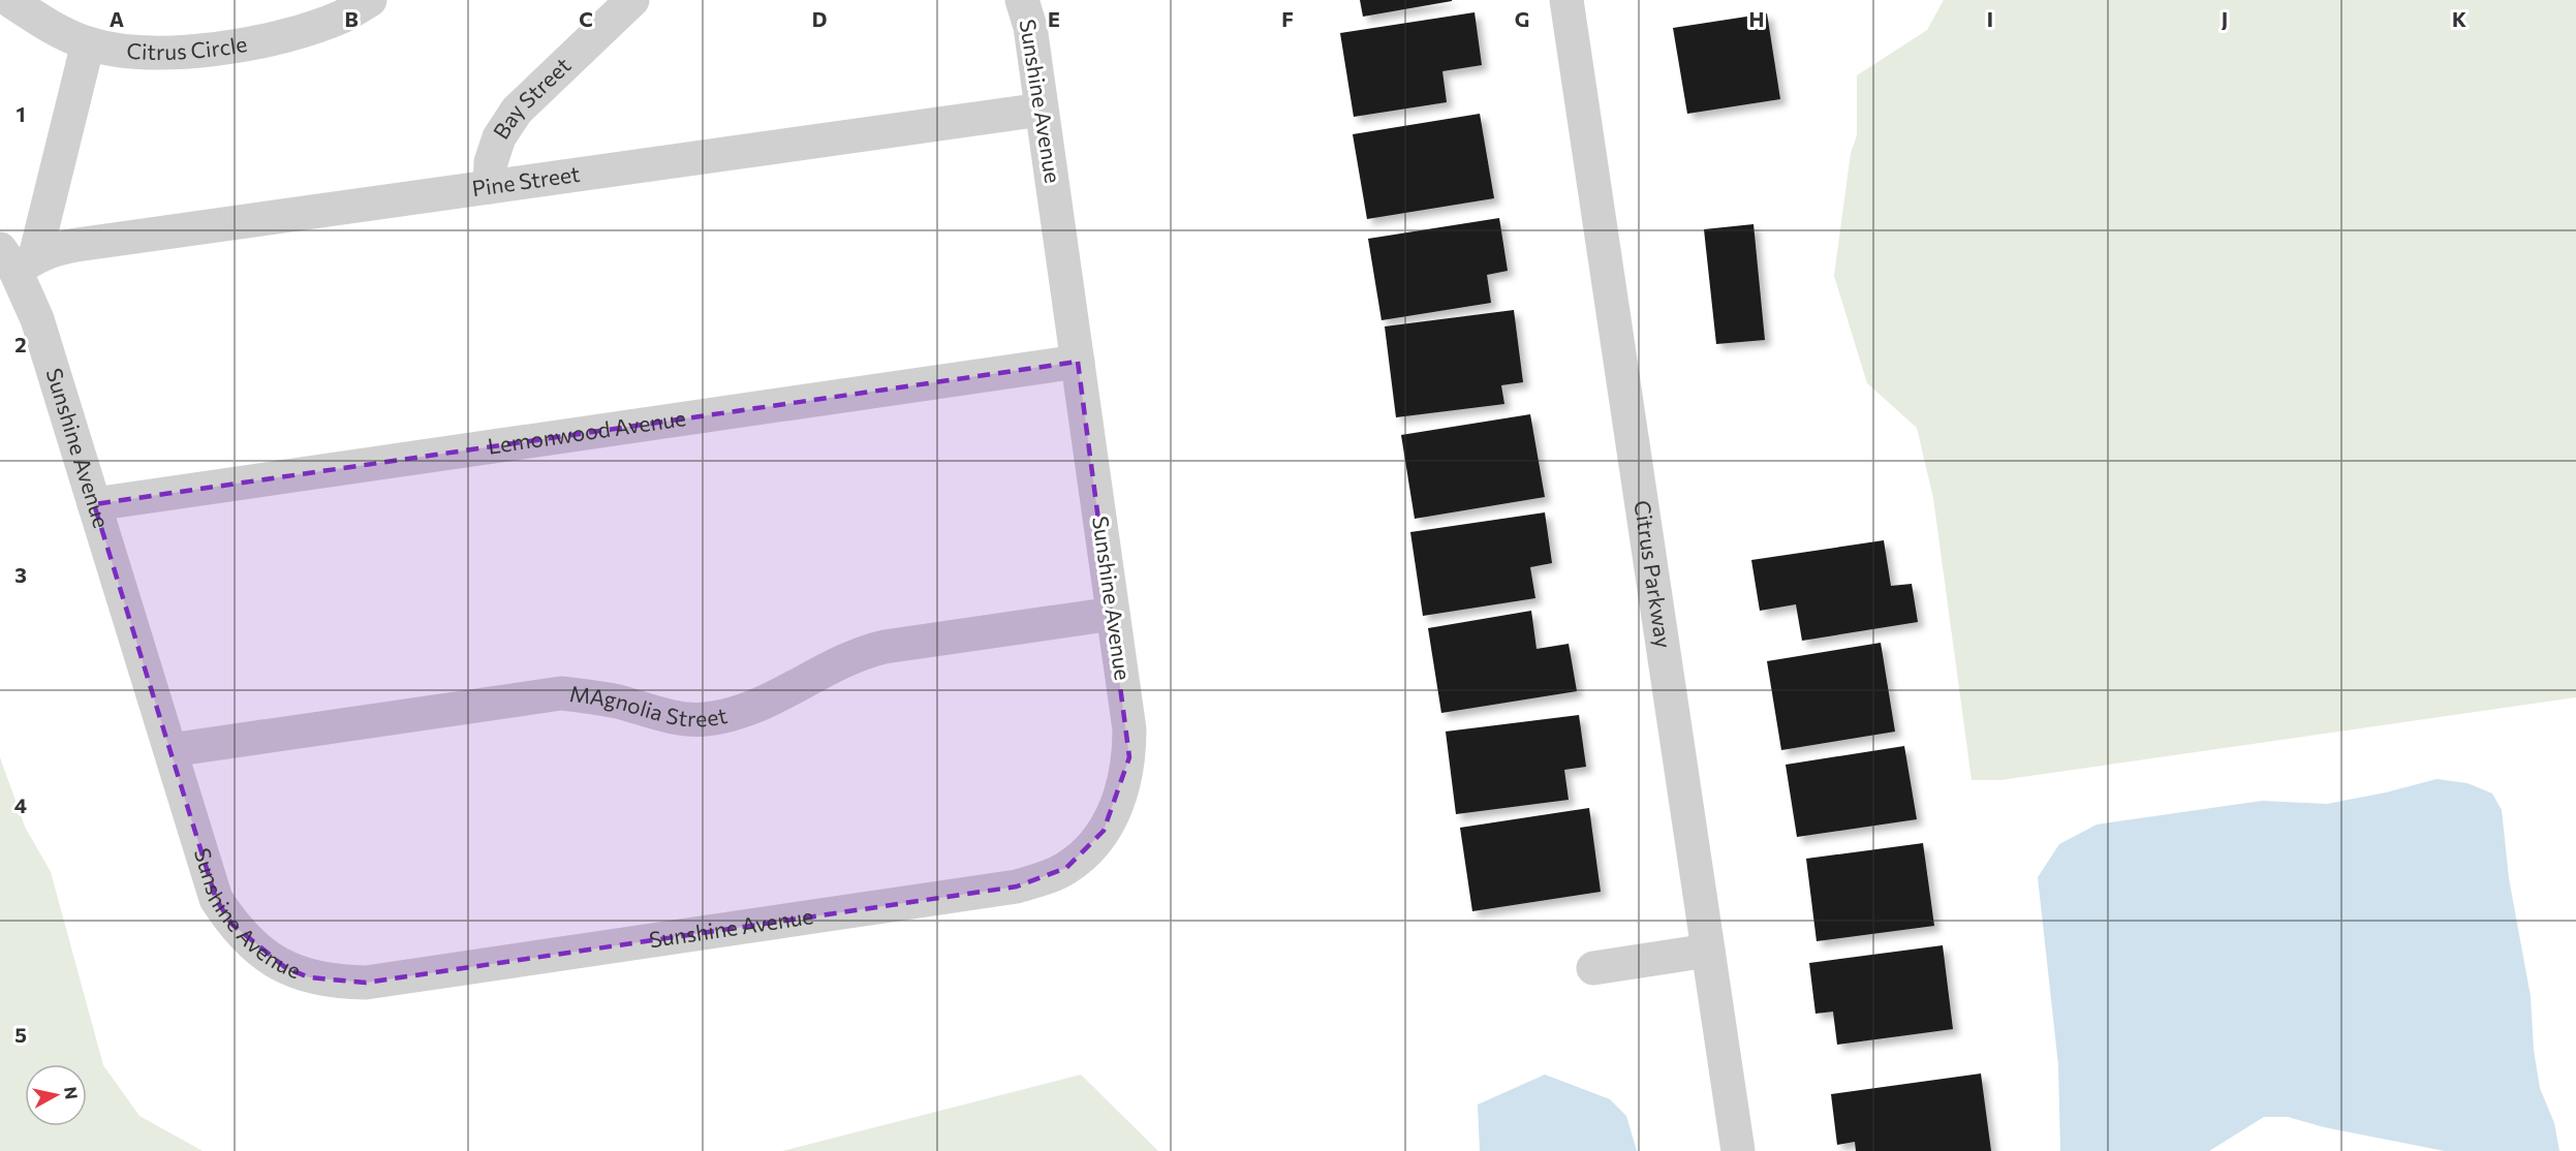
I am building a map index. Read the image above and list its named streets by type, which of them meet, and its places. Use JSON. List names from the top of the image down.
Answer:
{
  "streets": {
    "street": [
      "Citrus Circle",
      "Bay Street",
      "Sunshine Avenue",
      "Pine Street",
      "Lemonwood Avenue",
      "Citrus Parkway",
      "MAgnolia Street"
    ]
  },
  "crossings": [
    ["Bay Street", "Pine Street"],
    ["Sunshine Avenue", "Pine Street"],
    ["Sunshine Avenue", "Lemonwood Avenue"],
    ["Sunshine Avenue", "MAgnolia Street"]
  ],
  "north": "right",
  "grid": {
    "columns": [
      "A",
      "B",
      "C",
      "D",
      "E",
      "F",
      "G",
      "H",
      "I",
      "J",
      "K"
    ],
    "rows": [
      "1",
      "2",
      "3",
      "4",
      "5"
    ]
  }
}
